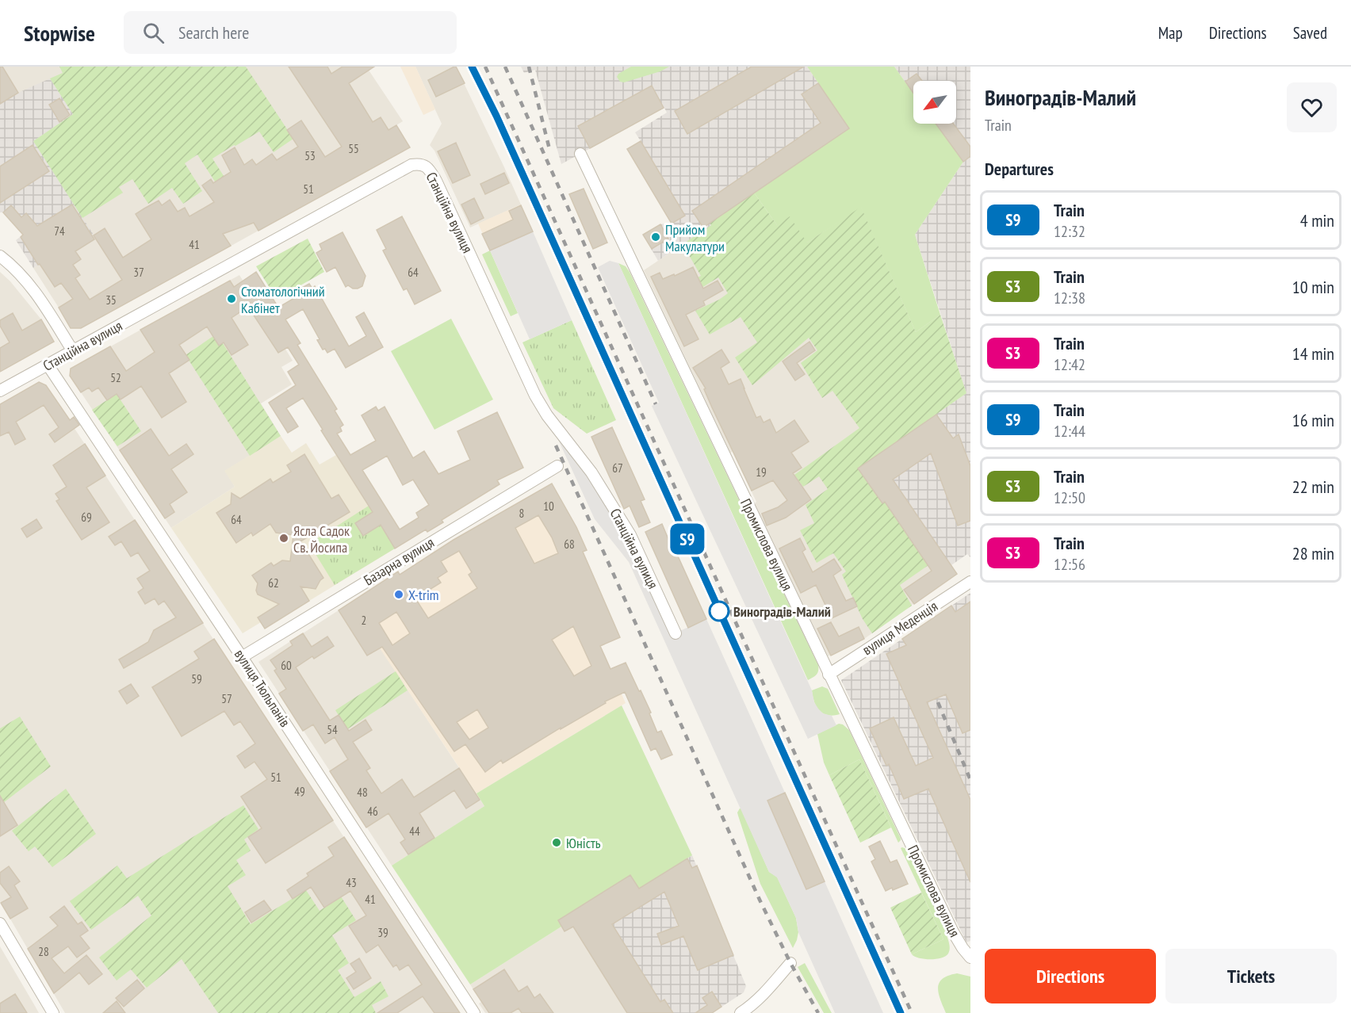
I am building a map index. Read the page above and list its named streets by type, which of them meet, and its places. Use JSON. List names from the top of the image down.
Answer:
{
  "streets": {
    "street": [
      "Станційна вулиця",
      "Промислова вулиця",
      "Базарна вулиця",
      "вулиця Меденція",
      "вулиця Тюльпанів"
    ]
  },
  "crossings": [
    ["Станційна вулиця", "вулиця Тюльпанів"],
    ["Промислова вулиця", "вулиця Меденція"],
    ["Базарна вулиця", "вулиця Тюльпанів"]
  ],
  "places": [
    "Прийом Макулатури",
    "Стоматологічний Кабінет",
    "Ясла Садок Св. Йосипа",
    "X-trim",
    "Виноградів-Малий",
    "Юність"
  ],
  "house_numbers": [
    "55",
    "53",
    "51",
    "74",
    "41",
    "37",
    "64",
    "35",
    "52",
    "67",
    "19",
    "10",
    "8",
    "69",
    "64",
    "68",
    "62",
    "2",
    "60",
    "59",
    "57",
    "54",
    "51",
    "49",
    "48",
    "46",
    "44",
    "43",
    "41",
    "39",
    "28"
  ],
  "north": "bottom left",
  "page": {
    "header": "Stopwise",
    "search": "Search here",
    "nav": ["Map", "Directions", "Saved"],
    "on_map": "S9",
    "heading": [
      ["Виноградів-Малий", "Train"],
      "Departures"
    ],
    "list": [
      {
        "mark": "S9",
        "name": "Train",
        "note": "12:32",
        "value": "4 min"
      },
      {
        "mark": "S3",
        "name": "Train",
        "note": "12:38",
        "value": "10 min"
      },
      {
        "mark": "S3",
        "name": "Train",
        "note": "12:42",
        "value": "14 min"
      },
      {
        "mark": "S9",
        "name": "Train",
        "note": "12:44",
        "value": "16 min"
      },
      {
        "mark": "S3",
        "name": "Train",
        "note": "12:50",
        "value": "22 min"
      },
      {
        "mark": "S3",
        "name": "Train",
        "note": "12:56",
        "value": "28 min"
      }
    ],
    "buttons": ["Directions", "Tickets"]
  }
}
